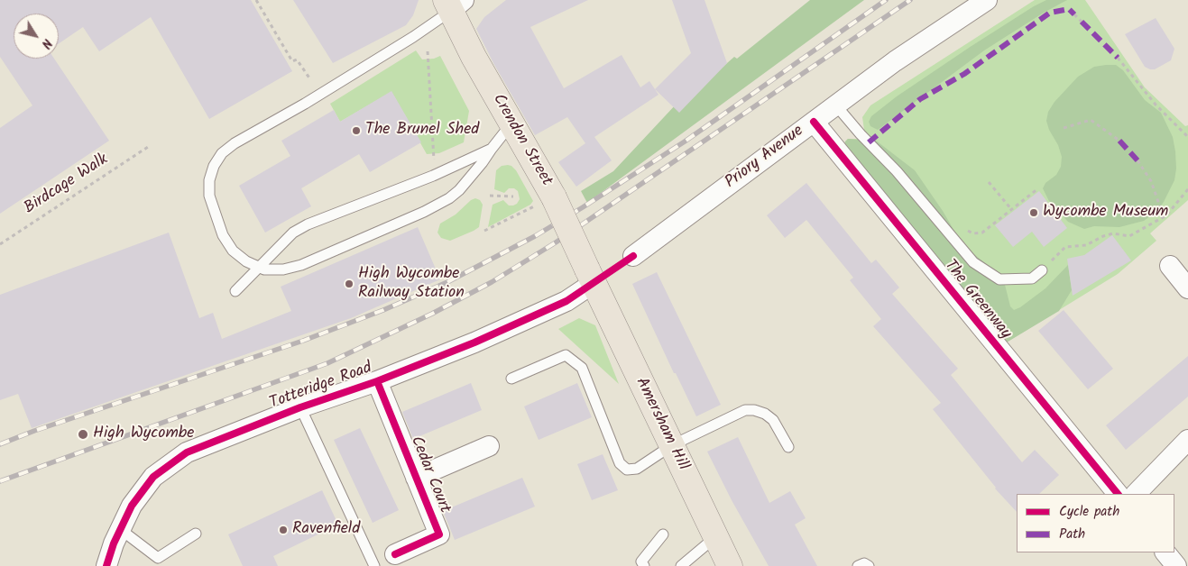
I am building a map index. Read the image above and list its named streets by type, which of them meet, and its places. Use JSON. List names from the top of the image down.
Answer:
{
  "streets": {
    "main road": ["Crendon Street", "Amersham Hill"],
    "street": [
      "Priory Avenue",
      "The Greenway",
      "Totteridge Road",
      "Cedar Court"
    ],
    "path": ["Birdcage Walk"]
  },
  "crossings": [
    ["Crendon Street", "Totteridge Road"],
    ["Crendon Street", "Amersham Hill"],
    ["Priory Avenue", "The Greenway"],
    ["Totteridge Road", "Amersham Hill"],
    ["Totteridge Road", "Cedar Court"]
  ],
  "places": [
    "The Brunel Shed",
    "Wycombe Museum",
    "High Wycombe Railway Station",
    "High Wycombe",
    "Ravenfield"
  ],
  "legend": ["Cycle path", "Path"],
  "north": "bottom right"
}
